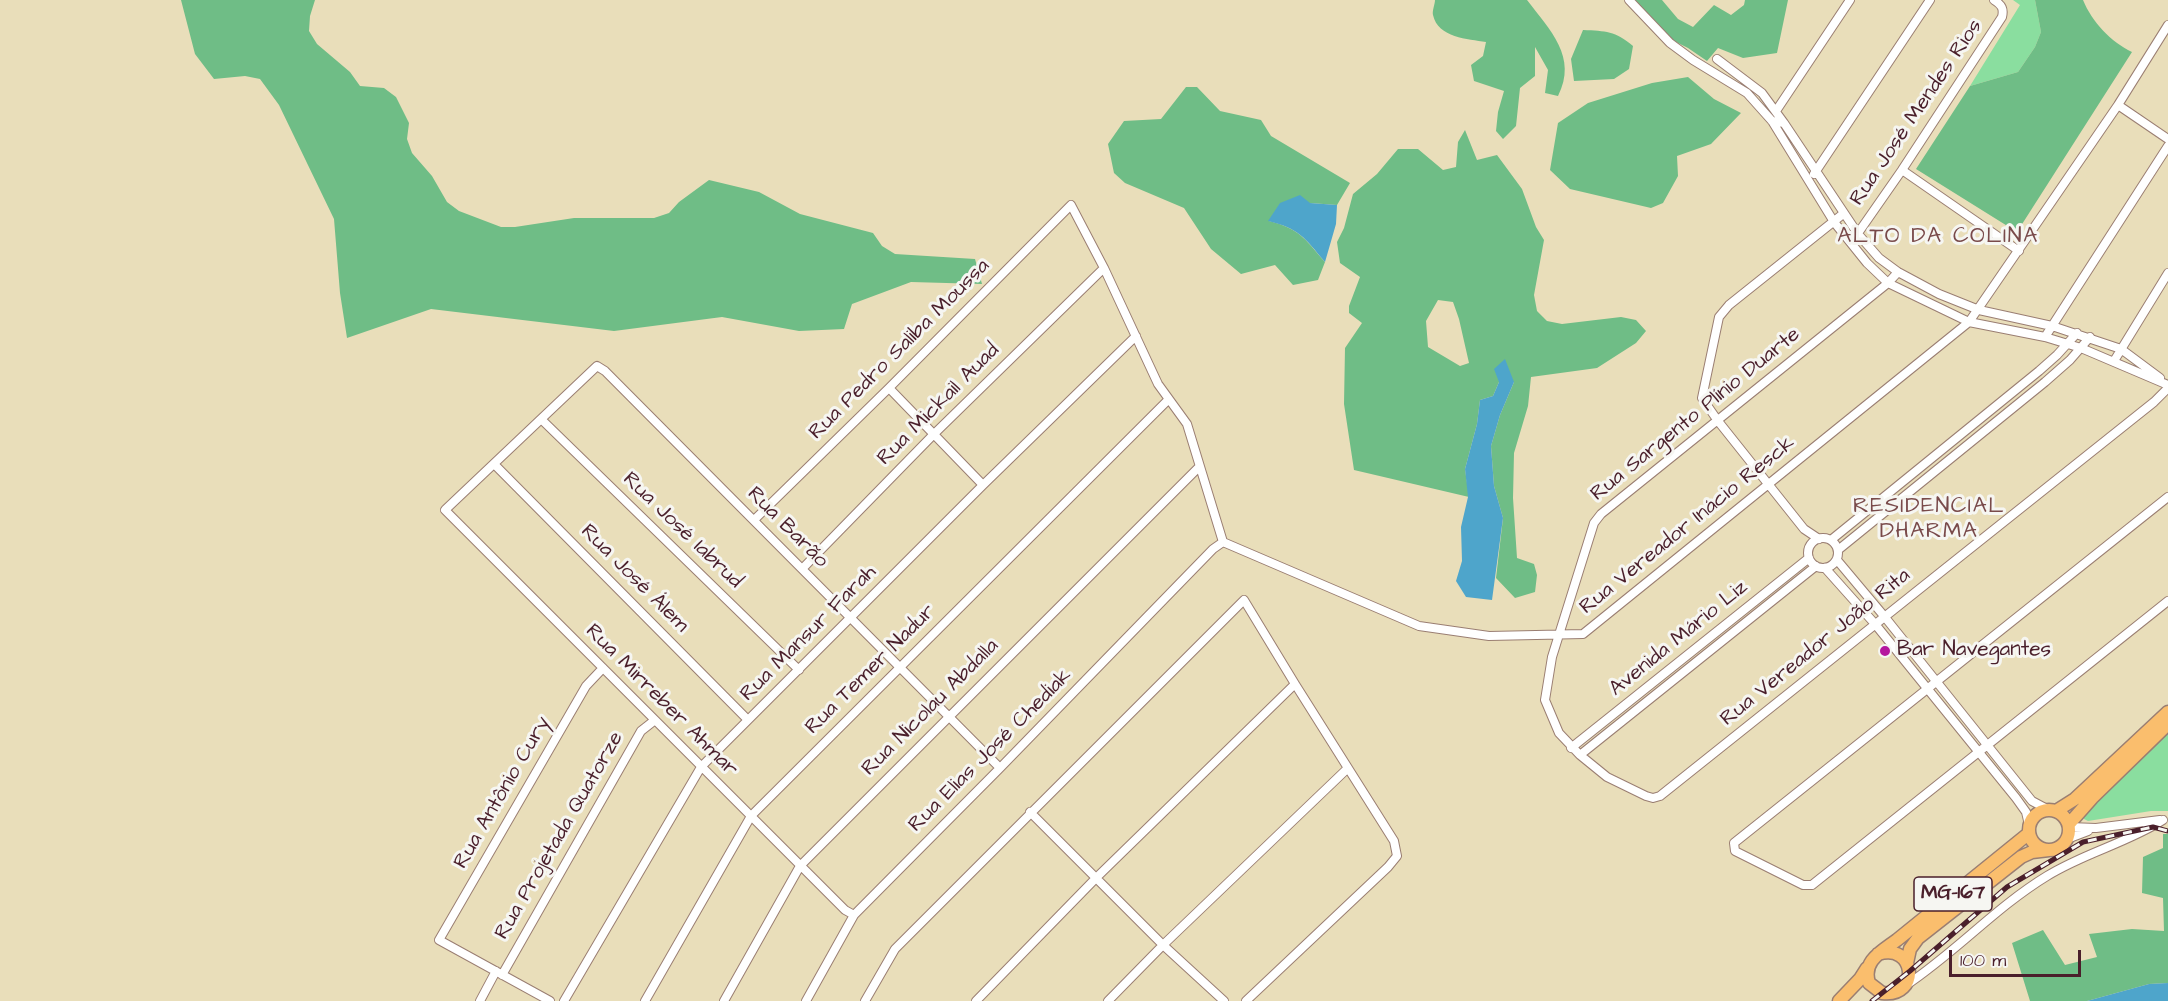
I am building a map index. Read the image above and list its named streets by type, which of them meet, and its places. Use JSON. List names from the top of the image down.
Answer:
{
  "streets": {
    "main road": ["MG-167"],
    "street": [
      "Rua José Mendes Rios",
      "Rua Pedro Saliba Moussa",
      "Rua Mickail Auad",
      "Rua Sargento Plínio Duarte",
      "Rua Vereador Inácio Resck",
      "Rua Barão",
      "Rua José Iabrud",
      "Rua José Álem",
      "Rua Mansur Farah",
      "Avenida Mário Liz",
      "Rua Vereador João Rita",
      "Rua Temer Nadur",
      "Rua Mirreber Ahmar",
      "Rua Nicolau Abdalla",
      "Rua Elias José Chediak",
      "Rua Antônio Cury",
      "Rua Projetada Quatorze"
    ]
  },
  "crossings": [
    ["Rua Pedro Saliba Moussa", "Rua Mickail Auad"],
    ["Rua Pedro Saliba Moussa", "Rua Barão"],
    ["Rua Mickail Auad", "Rua Barão"],
    ["Rua Sargento Plínio Duarte", "Rua Vereador Inácio Resck"],
    ["Rua Sargento Plínio Duarte", "Avenida Mário Liz"],
    ["Rua Sargento Plínio Duarte", "Rua Vereador João Rita"],
    ["Rua Vereador Inácio Resck", "Rua Elias José Chediak"],
    ["Rua Barão", "Rua José Iabrud"],
    ["Rua Barão", "Rua Mansur Farah"],
    ["Rua Barão", "Rua Temer Nadur"],
    ["Rua Barão", "Rua Nicolau Abdalla"],
    ["Rua Barão", "Rua Elias José Chediak"],
    ["Rua José Iabrud", "Rua Mansur Farah"],
    ["Rua José Álem", "Rua Mansur Farah"],
    ["Rua José Álem", "Rua Mirreber Ahmar"],
    ["Rua Mansur Farah", "Rua Mirreber Ahmar"],
    ["Rua Temer Nadur", "Rua Mirreber Ahmar"],
    ["Rua Mirreber Ahmar", "Rua Nicolau Abdalla"],
    ["Rua Mirreber Ahmar", "Rua Elias José Chediak"],
    ["Rua Mirreber Ahmar", "Rua Antônio Cury"],
    ["Rua Mirreber Ahmar", "Rua Projetada Quatorze"],
    ["Rua Antônio Cury", "Rua Projetada Quatorze"]
  ],
  "districts": ["ALTO DA COLINA", "RESIDENCIAL DHARMA"],
  "places": ["Bar Navegantes"],
  "scale_bar": "100 m"
}
